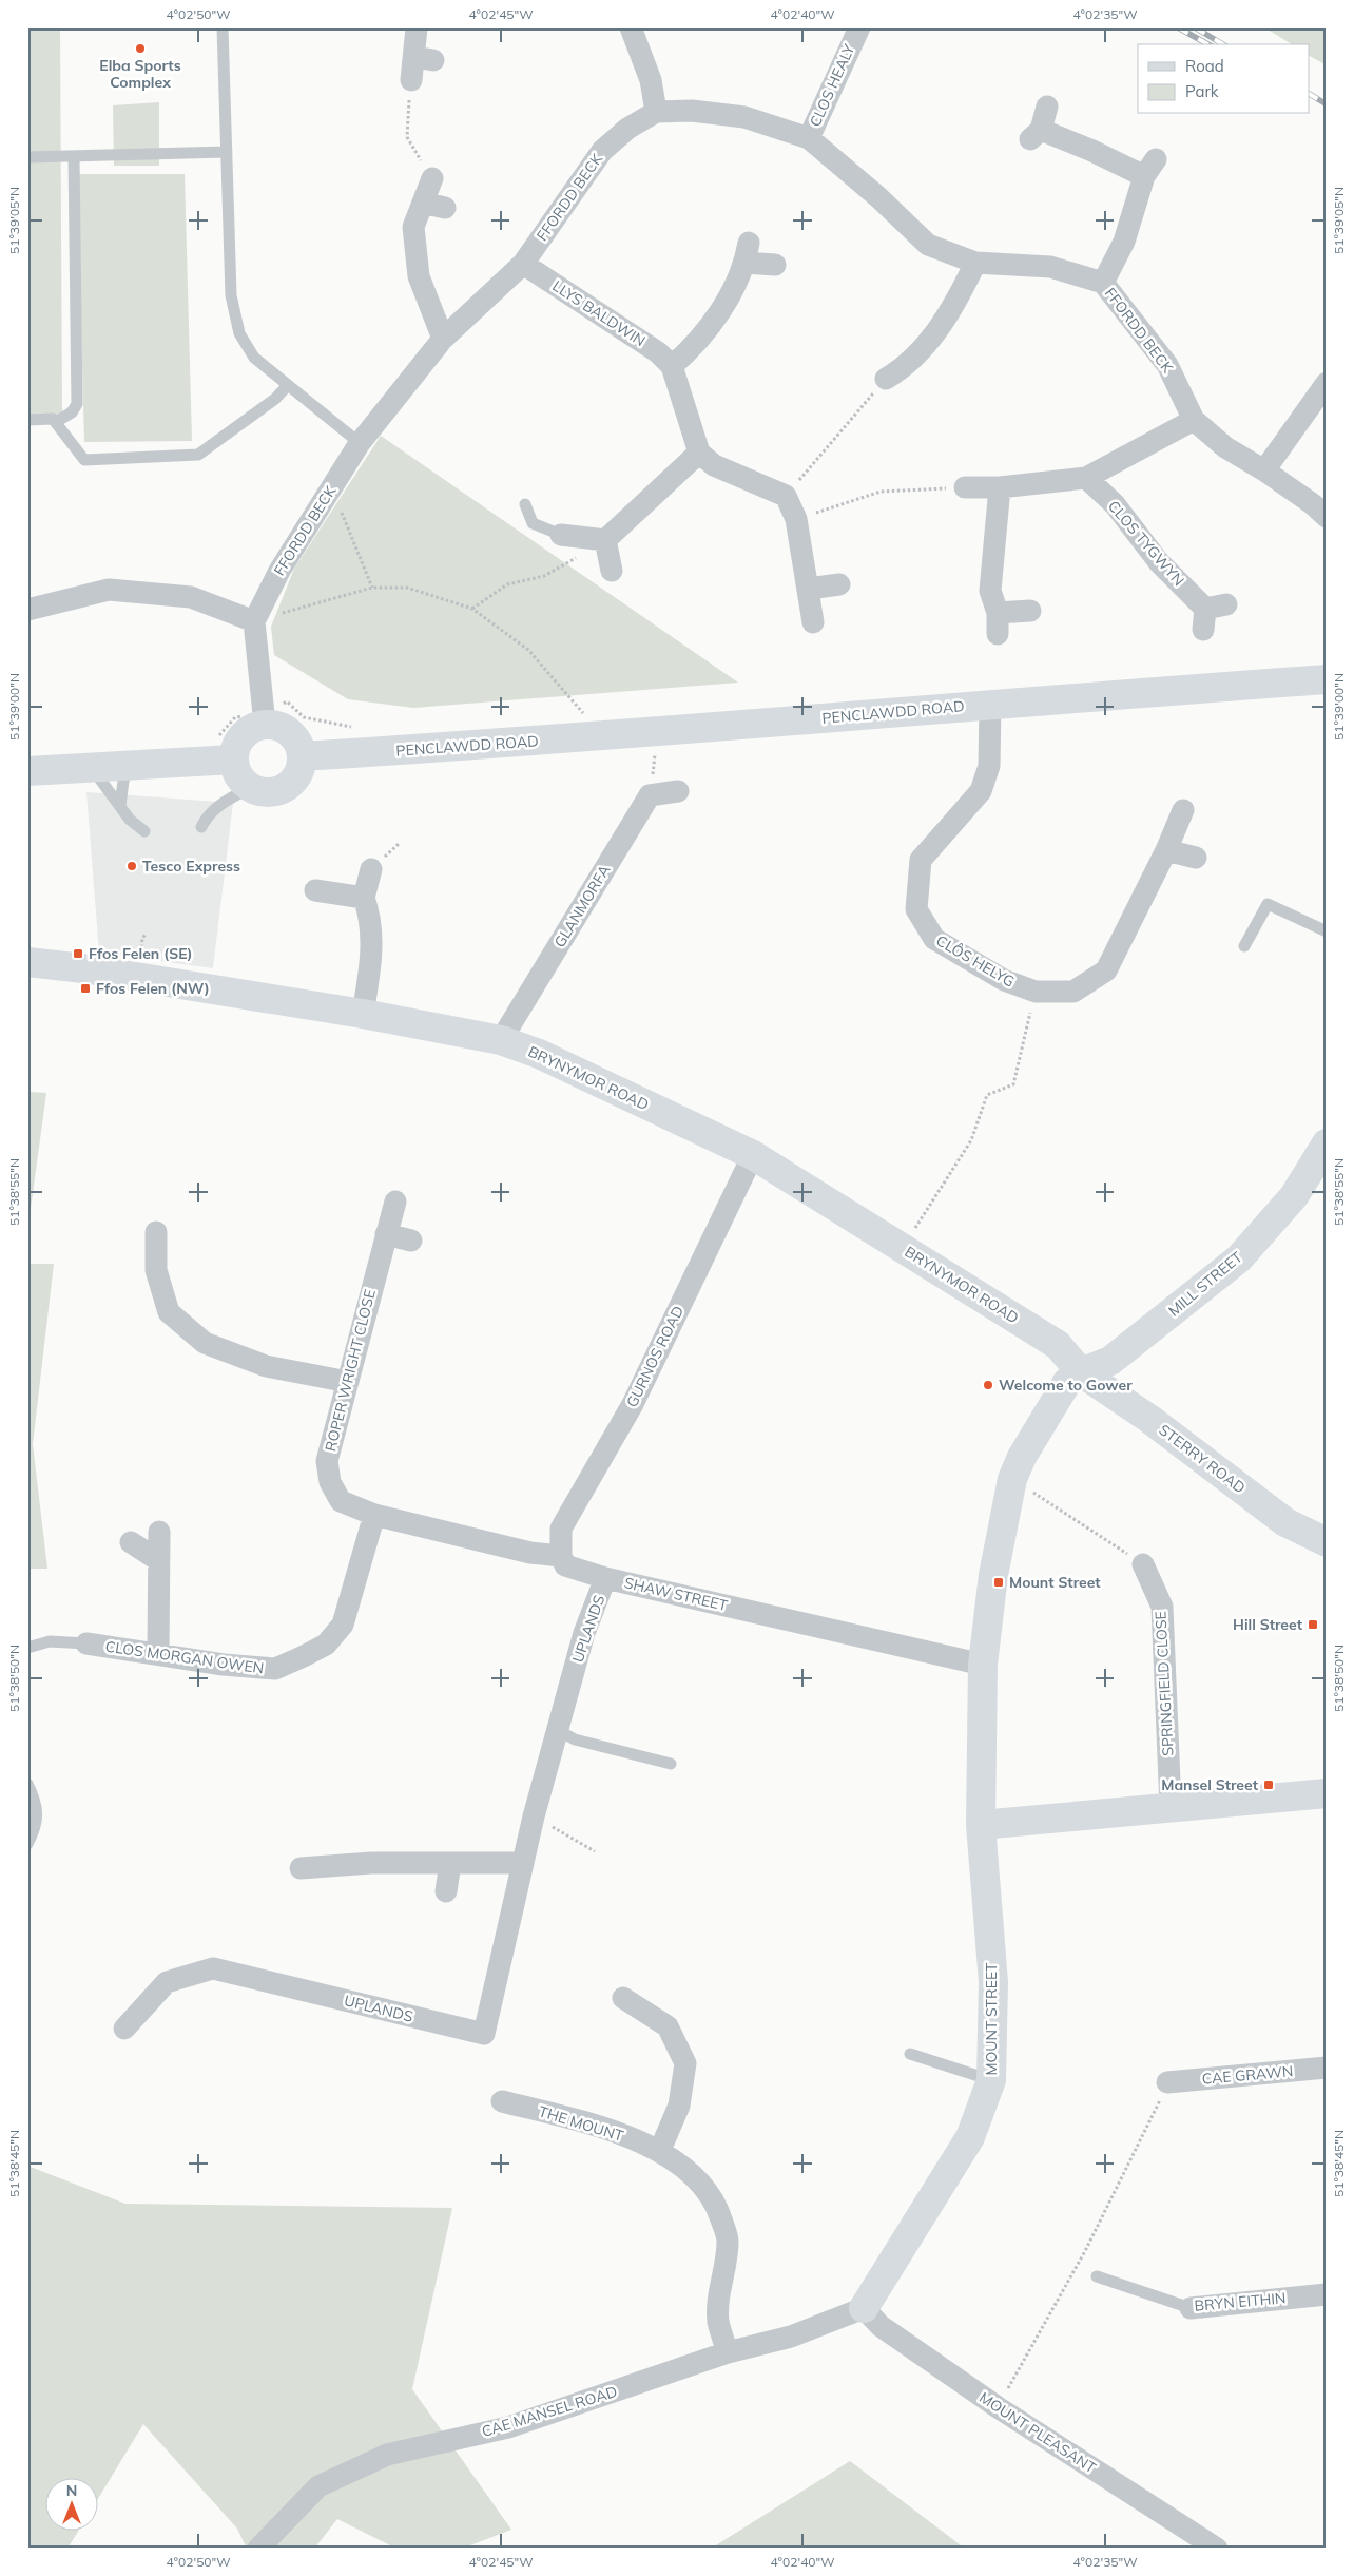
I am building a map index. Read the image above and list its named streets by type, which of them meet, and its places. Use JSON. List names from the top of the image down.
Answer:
{
  "streets": {
    "street": [
      "CLOS HEALY",
      "FFORDD BECK",
      "LLYS BALDWIN",
      "CLOS TYGWYN",
      "PENCLAWDD ROAD",
      "GLANMORFA",
      "CLÔS HELYG",
      "BRYNYMOR ROAD",
      "MILL STREET",
      "GURNOS ROAD",
      "ROPER WRIGHT CLOSE",
      "STERRY ROAD",
      "SHAW STREET",
      "UPLANDS",
      "CLOS MORGAN OWEN",
      "SPRINGFIELD CLOSE",
      "MOUNT STREET",
      "CAE GRAWN",
      "THE MOUNT",
      "BRYN EITHIN",
      "CAE MANSEL ROAD",
      "MOUNT PLEASANT"
    ]
  },
  "crossings": [
    ["CLOS HEALY", "FFORDD BECK"],
    ["FFORDD BECK", "LLYS BALDWIN"],
    ["PENCLAWDD ROAD", "CLÔS HELYG"],
    ["GLANMORFA", "BRYNYMOR ROAD"],
    ["BRYNYMOR ROAD", "MILL STREET"],
    ["BRYNYMOR ROAD", "GURNOS ROAD"],
    ["BRYNYMOR ROAD", "STERRY ROAD"],
    ["BRYNYMOR ROAD", "MOUNT STREET"],
    ["MILL STREET", "STERRY ROAD"],
    ["MILL STREET", "MOUNT STREET"],
    ["GURNOS ROAD", "SHAW STREET"],
    ["ROPER WRIGHT CLOSE", "CLOS MORGAN OWEN"],
    ["STERRY ROAD", "MOUNT STREET"],
    ["SHAW STREET", "UPLANDS"],
    ["SHAW STREET", "MOUNT STREET"],
    ["MOUNT STREET", "CAE MANSEL ROAD"],
    ["MOUNT STREET", "MOUNT PLEASANT"],
    ["THE MOUNT", "CAE MANSEL ROAD"],
    ["CAE MANSEL ROAD", "MOUNT PLEASANT"]
  ],
  "places": {
    "other": ["Elba Sports Complex", "Tesco Express", "Welcome to Gower"],
    "transit": [
      "Ffos Felen (SE)",
      "Ffos Felen (NW)",
      "Mount Street",
      "Hill Street",
      "Mansel Street"
    ]
  },
  "legend": ["Road", "Park"],
  "north": "top",
  "coordinates": [
    "4°02'50\"W",
    "4°02'45\"W",
    "4°02'40\"W",
    "4°02'35\"W",
    "51°39'05\"N",
    "51°39'00\"N",
    "51°38'55\"N",
    "51°38'50\"N",
    "51°38'45\"N"
  ]
}
